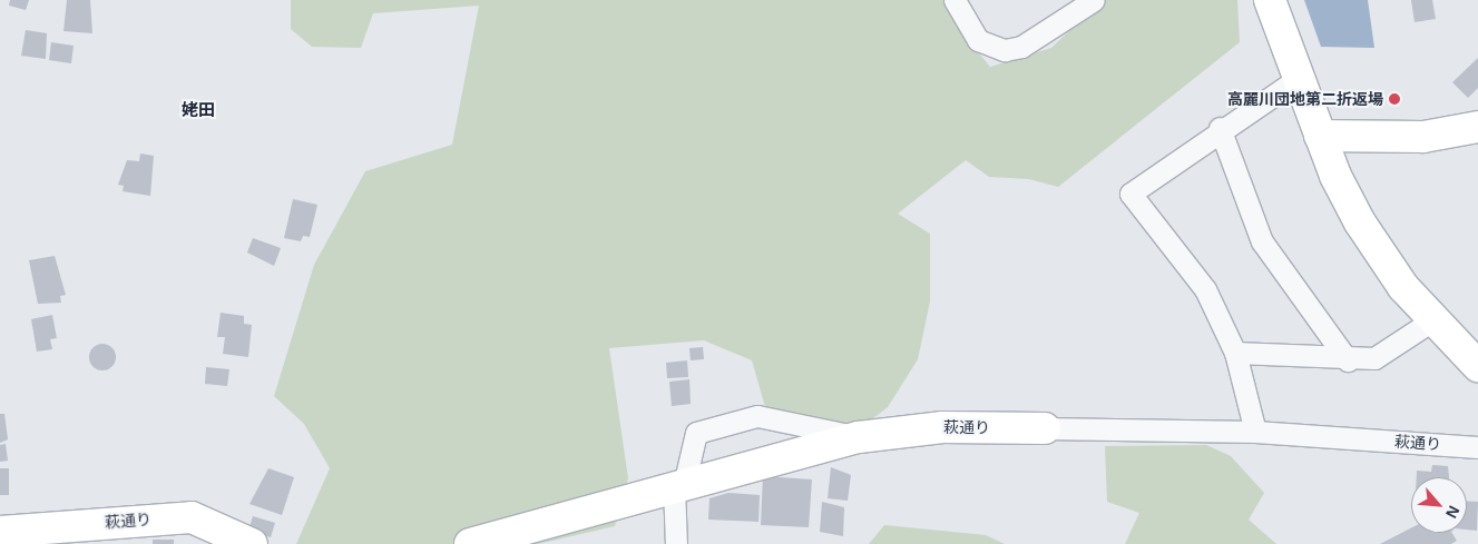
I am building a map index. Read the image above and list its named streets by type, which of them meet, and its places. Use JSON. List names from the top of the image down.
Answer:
{
  "streets": {
    "street": ["萩通り"]
  },
  "districts": ["姥田"],
  "places": ["高麗川団地第二折返場"],
  "north": "bottom right"
}
